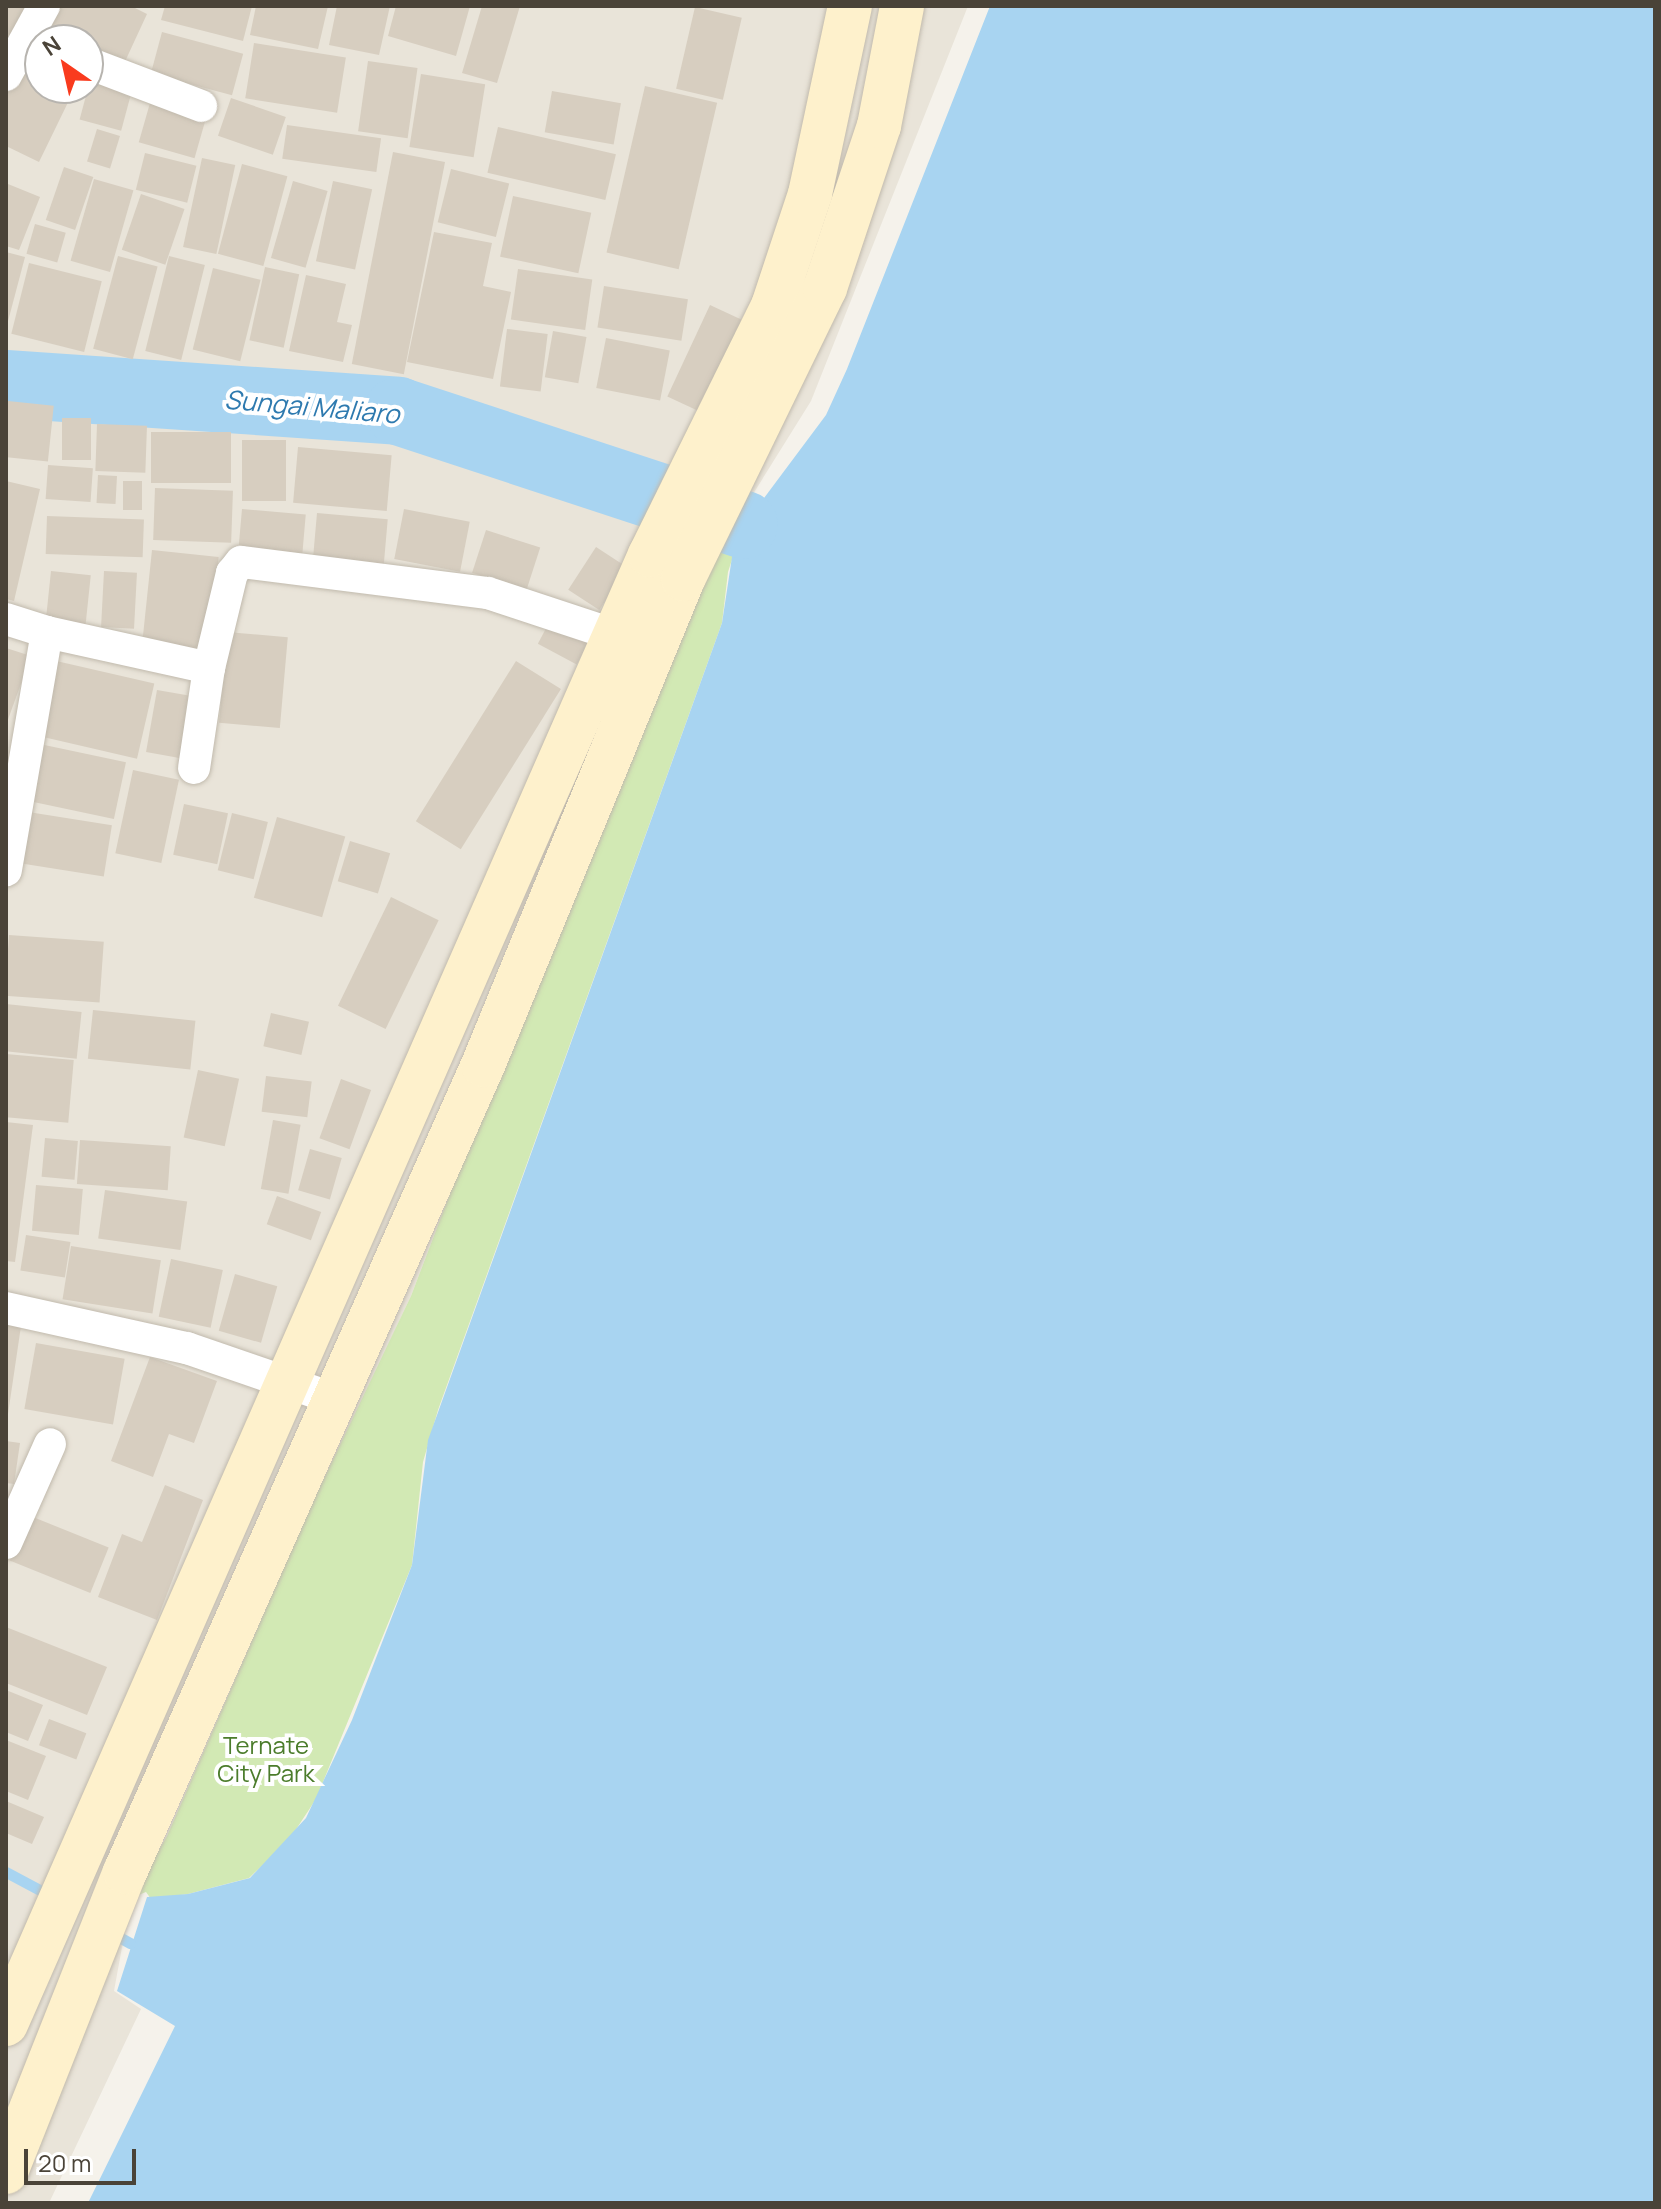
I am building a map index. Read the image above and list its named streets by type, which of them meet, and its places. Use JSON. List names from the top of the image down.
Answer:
{
  "water": ["Sungai Maliaro"],
  "parks": ["Ternate City Park"],
  "scale_bar": "20 m",
  "north": "top left"
}
